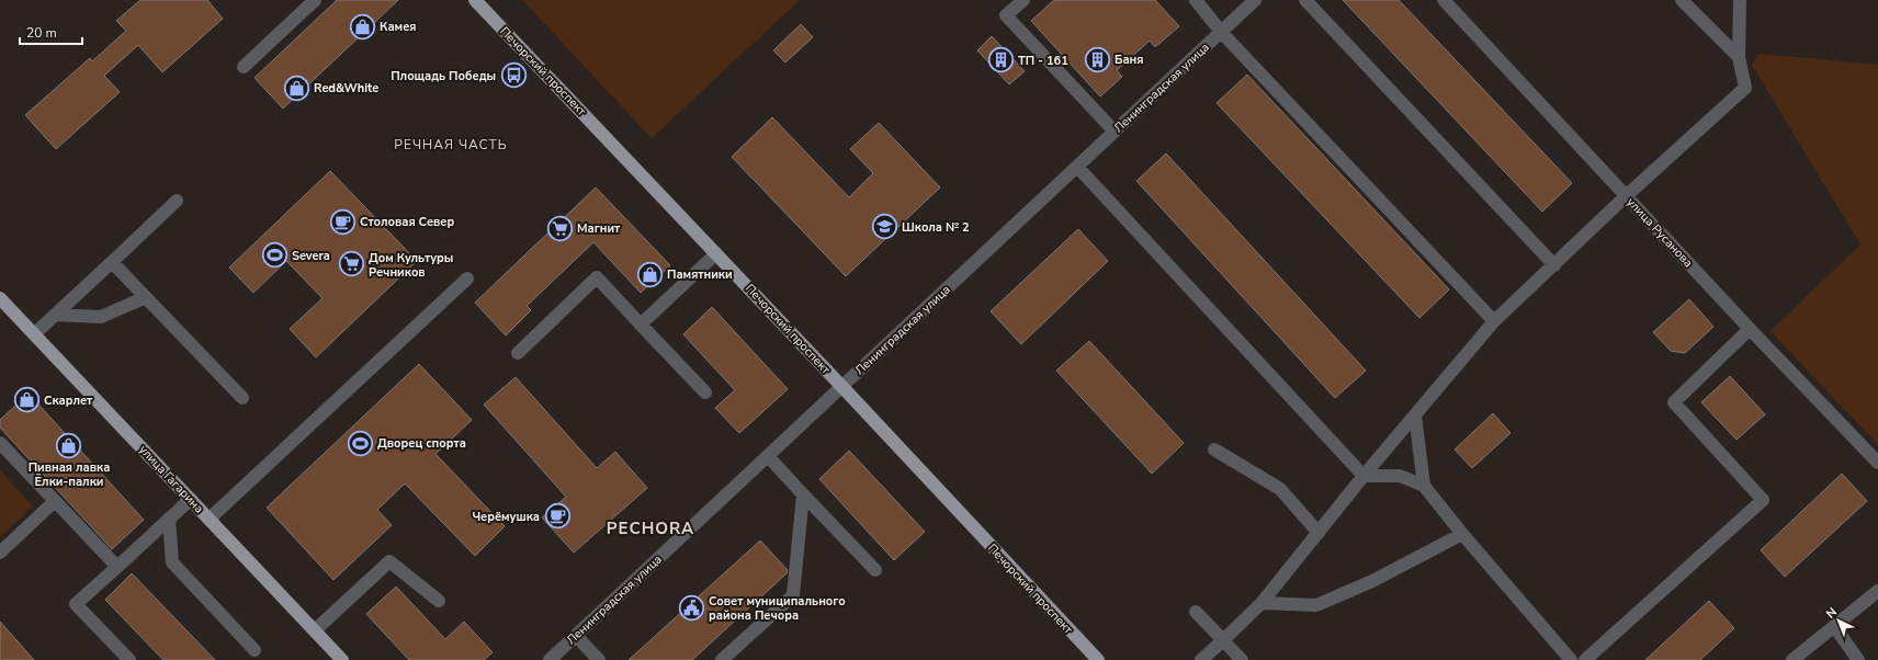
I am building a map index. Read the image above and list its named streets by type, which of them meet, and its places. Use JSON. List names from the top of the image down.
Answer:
{
  "streets": {
    "main road": ["Печорский проспект", "улица Гагарина"],
    "street": ["Ленинградская улица", "улица Русанова"]
  },
  "crossings": [
    ["Печорский проспект", "Ленинградская улица"]
  ],
  "districts": ["РЕЧНАЯ ЧАСТЬ", "PECHORA"],
  "places": {
    "shop": [
      "Камея",
      "Red&White",
      "Памятники",
      "Скарлет",
      "Пивная лавка Ёлки-палки"
    ],
    "building": ["Баня", "ТП - 161"],
    "bus stop": ["Площадь Победы"],
    "cafe": ["Столовая Север", "Черёмушка"],
    "school or university": ["Школа № 2"],
    "supermarket": ["Магнит", "Дом Культуры Речников"],
    "sports": ["Severa", "Дворец спорта"],
    "public building": ["Совет муниципального района Печора"]
  },
  "scale_bar": "20 m",
  "north": "top left"
}
